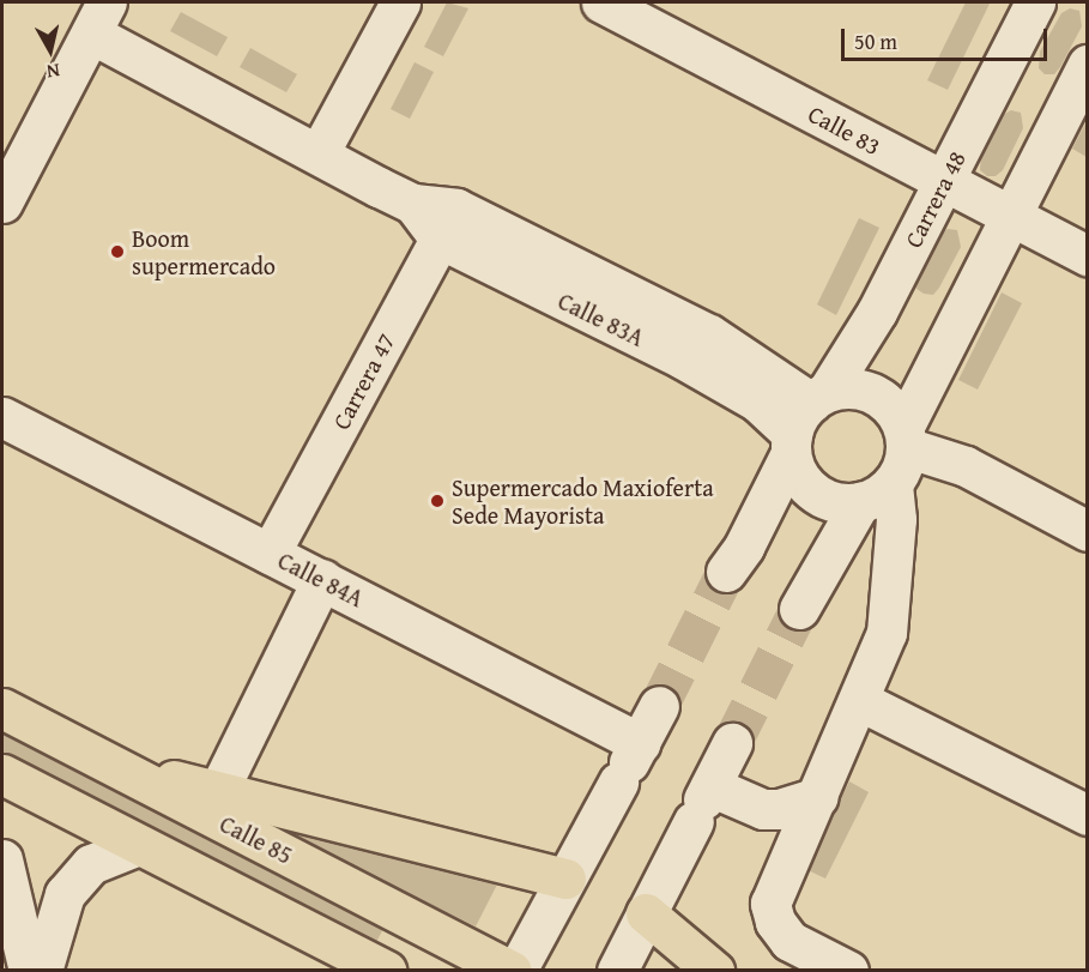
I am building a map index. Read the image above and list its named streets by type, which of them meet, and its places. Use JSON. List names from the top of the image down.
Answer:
{
  "streets": {
    "main road": ["Calle 85"],
    "street": [
      "Calle 83",
      "Carrera 48",
      "Calle 83A",
      "Carrera 47",
      "Calle 84A"
    ]
  },
  "crossings": [
    ["Calle 83", "Carrera 48"],
    ["Carrera 48", "Calle 83A"],
    ["Calle 83A", "Carrera 47"],
    ["Carrera 47", "Calle 84A"]
  ],
  "places": ["Boom supermercado", "Supermercado Maxioferta Sede Mayorista"],
  "scale_bar": "50 m",
  "north": "bottom"
}
